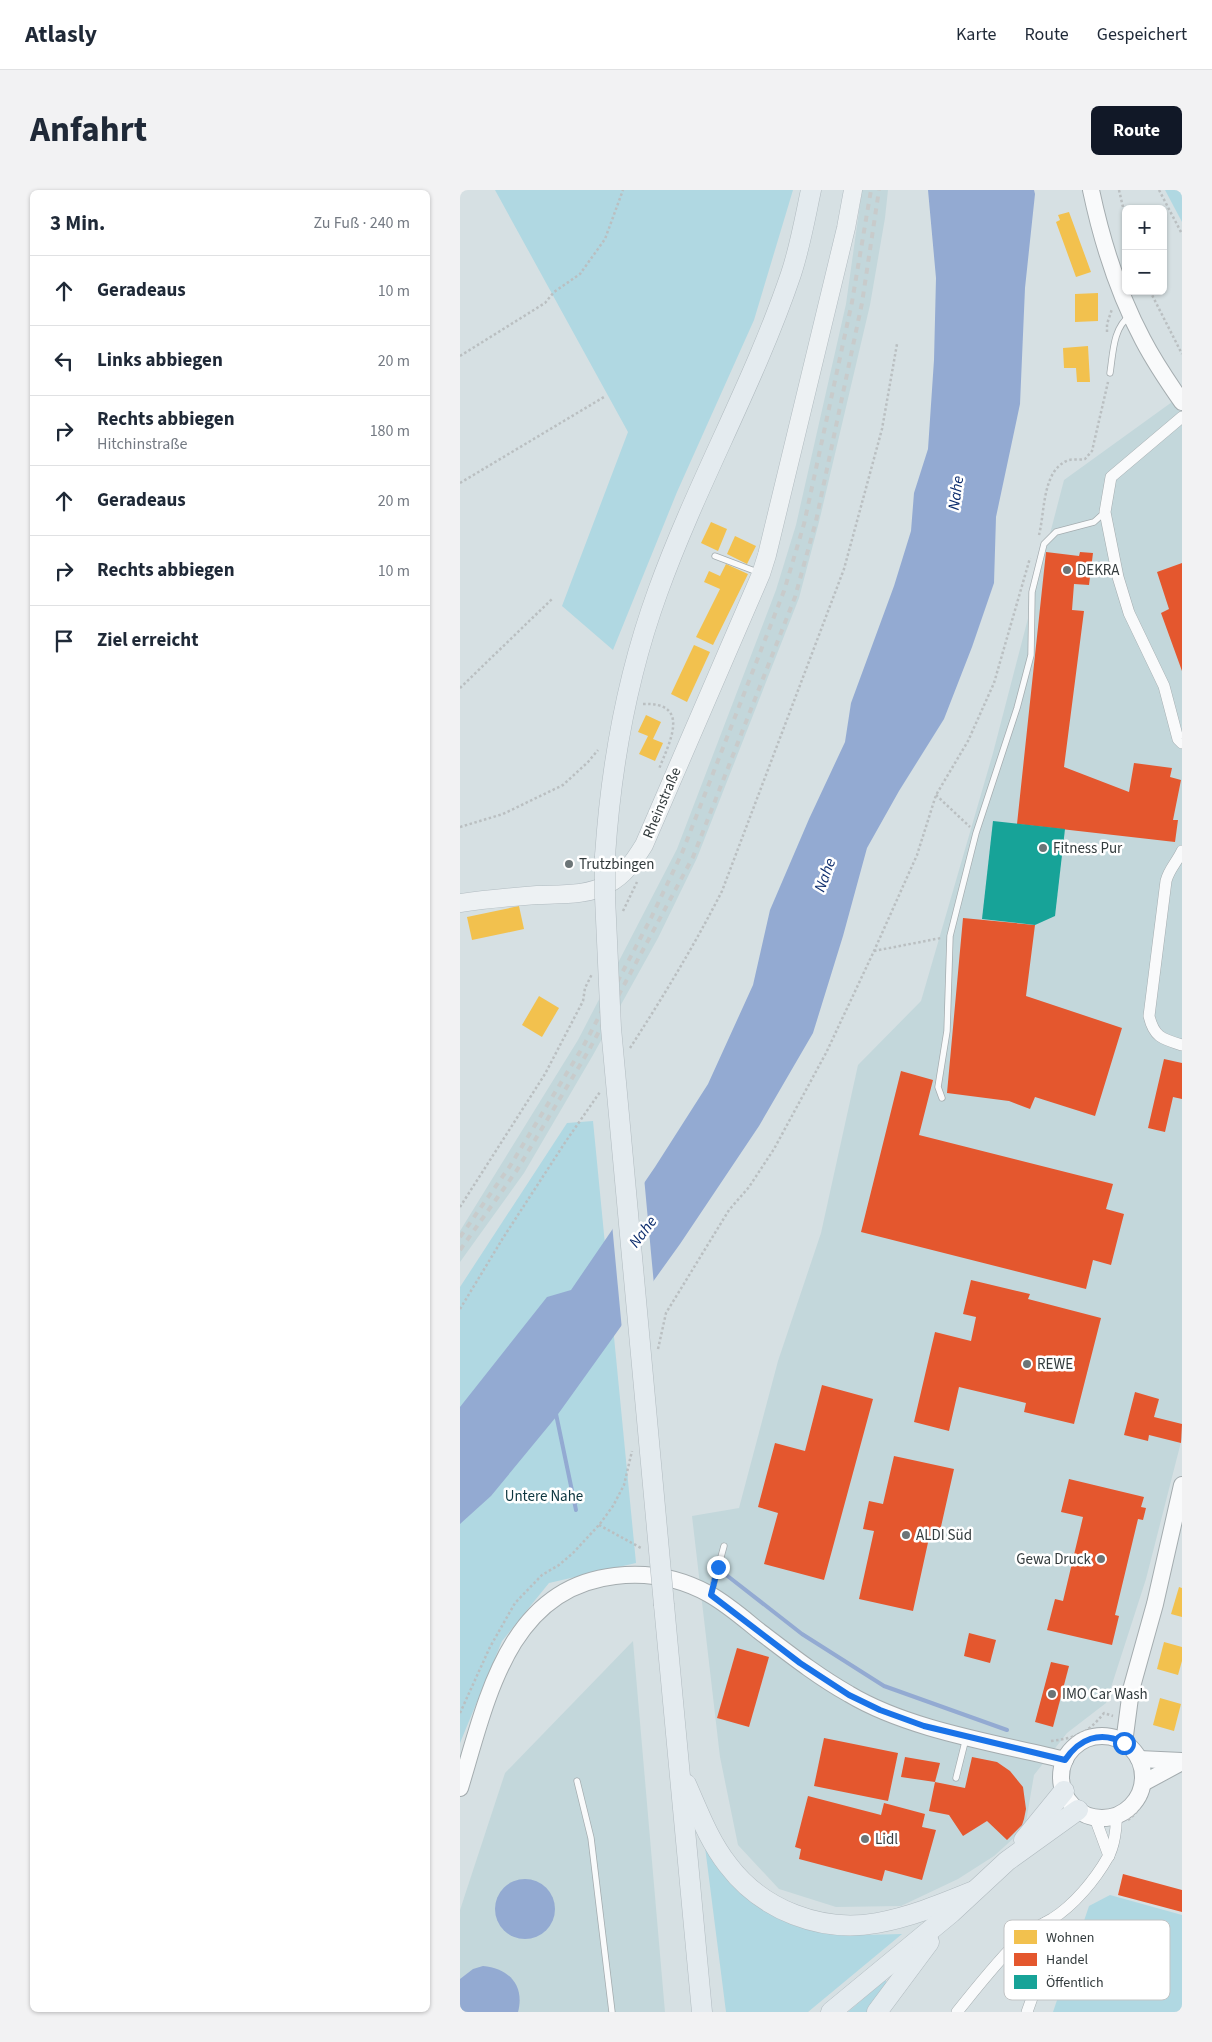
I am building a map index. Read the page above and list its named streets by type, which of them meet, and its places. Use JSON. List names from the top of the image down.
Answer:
{
  "streets": {
    "main road": ["Rheinstraße"]
  },
  "water": ["Nahe"],
  "parks": ["Untere Nahe"],
  "places": [
    "DEKRA",
    "Fitness Pur",
    "Trutzbingen",
    "REWE",
    "ALDI Süd",
    "Gewa Druck",
    "IMO Car Wash",
    "Lidl"
  ],
  "legend": ["Wohnen", "Handel", "Öffentlich"],
  "page": {
    "header": "Atlasly",
    "nav": ["Karte", "Route", "Gespeichert"],
    "title": "Anfahrt",
    "buttons": "Route",
    "heading": ["3 Min.", "Zu Fuß · 240 m"],
    "map_buttons": ["+", "−"],
    "list": [
      ["Geradeaus", "10 m"],
      ["Links abbiegen", "20 m"],
      ["Rechts abbiegen", "Hitchinstraße", "180 m"],
      ["Geradeaus", "20 m"],
      ["Rechts abbiegen", "10 m"],
      "Ziel erreicht"
    ]
  }
}
